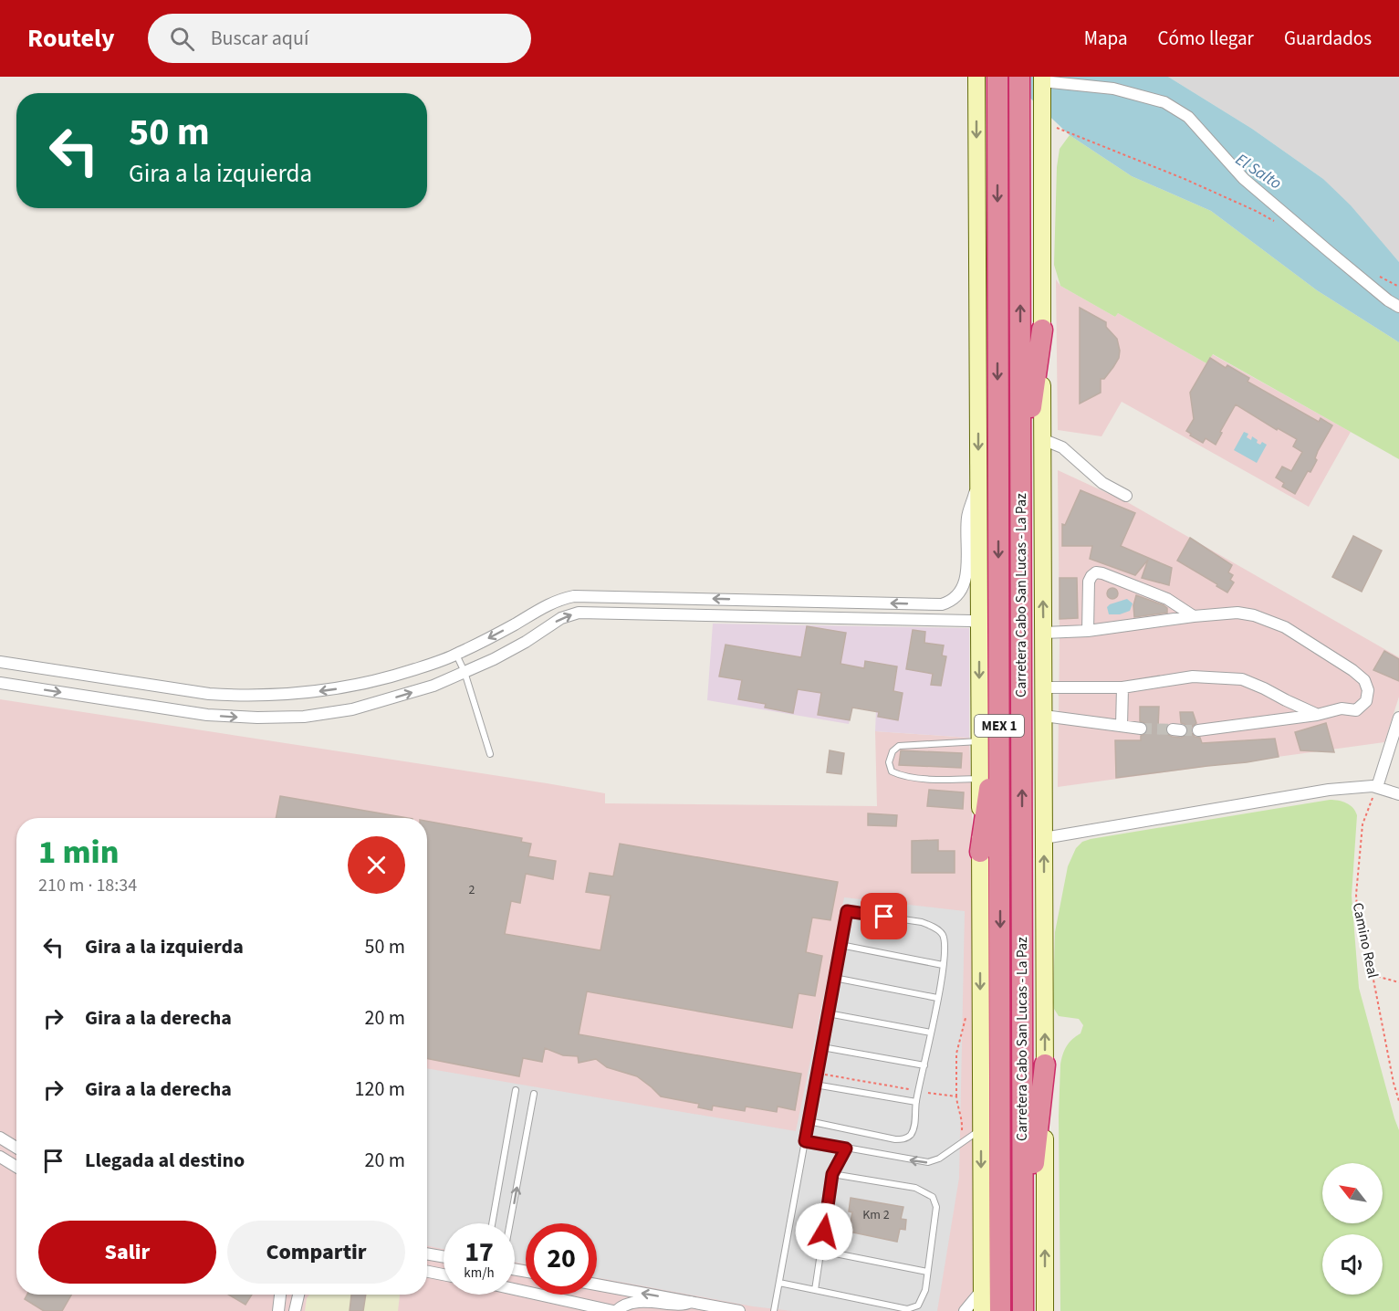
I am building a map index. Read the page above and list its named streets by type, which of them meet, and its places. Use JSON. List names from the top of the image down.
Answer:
{
  "streets": {
    "highway": ["Carretera Cabo San Lucas - La Paz", "MEX 1"],
    "path": ["Camino Real"]
  },
  "water": ["El Salto"],
  "house_numbers": ["2", "Km 2"],
  "north": "top left",
  "page": {
    "header": "Routely",
    "search": "Buscar aquí",
    "nav": ["Mapa", "Cómo llegar", "Guardados"],
    "turn": ["50 m", "Gira a la izquierda"],
    "heading": ["1 min", "210 m · 18:34"],
    "list": [
      {
        "name": "Gira a la izquierda",
        "value": "50 m"
      },
      {
        "name": "Gira a la derecha",
        "value": "20 m"
      },
      {
        "name": "Gira a la derecha",
        "value": "120 m"
      },
      {
        "name": "Llegada al destino",
        "value": "20 m"
      }
    ],
    "buttons": ["Salir", "Compartir"],
    "speed": "17 km/h",
    "limit": "20"
  }
}
